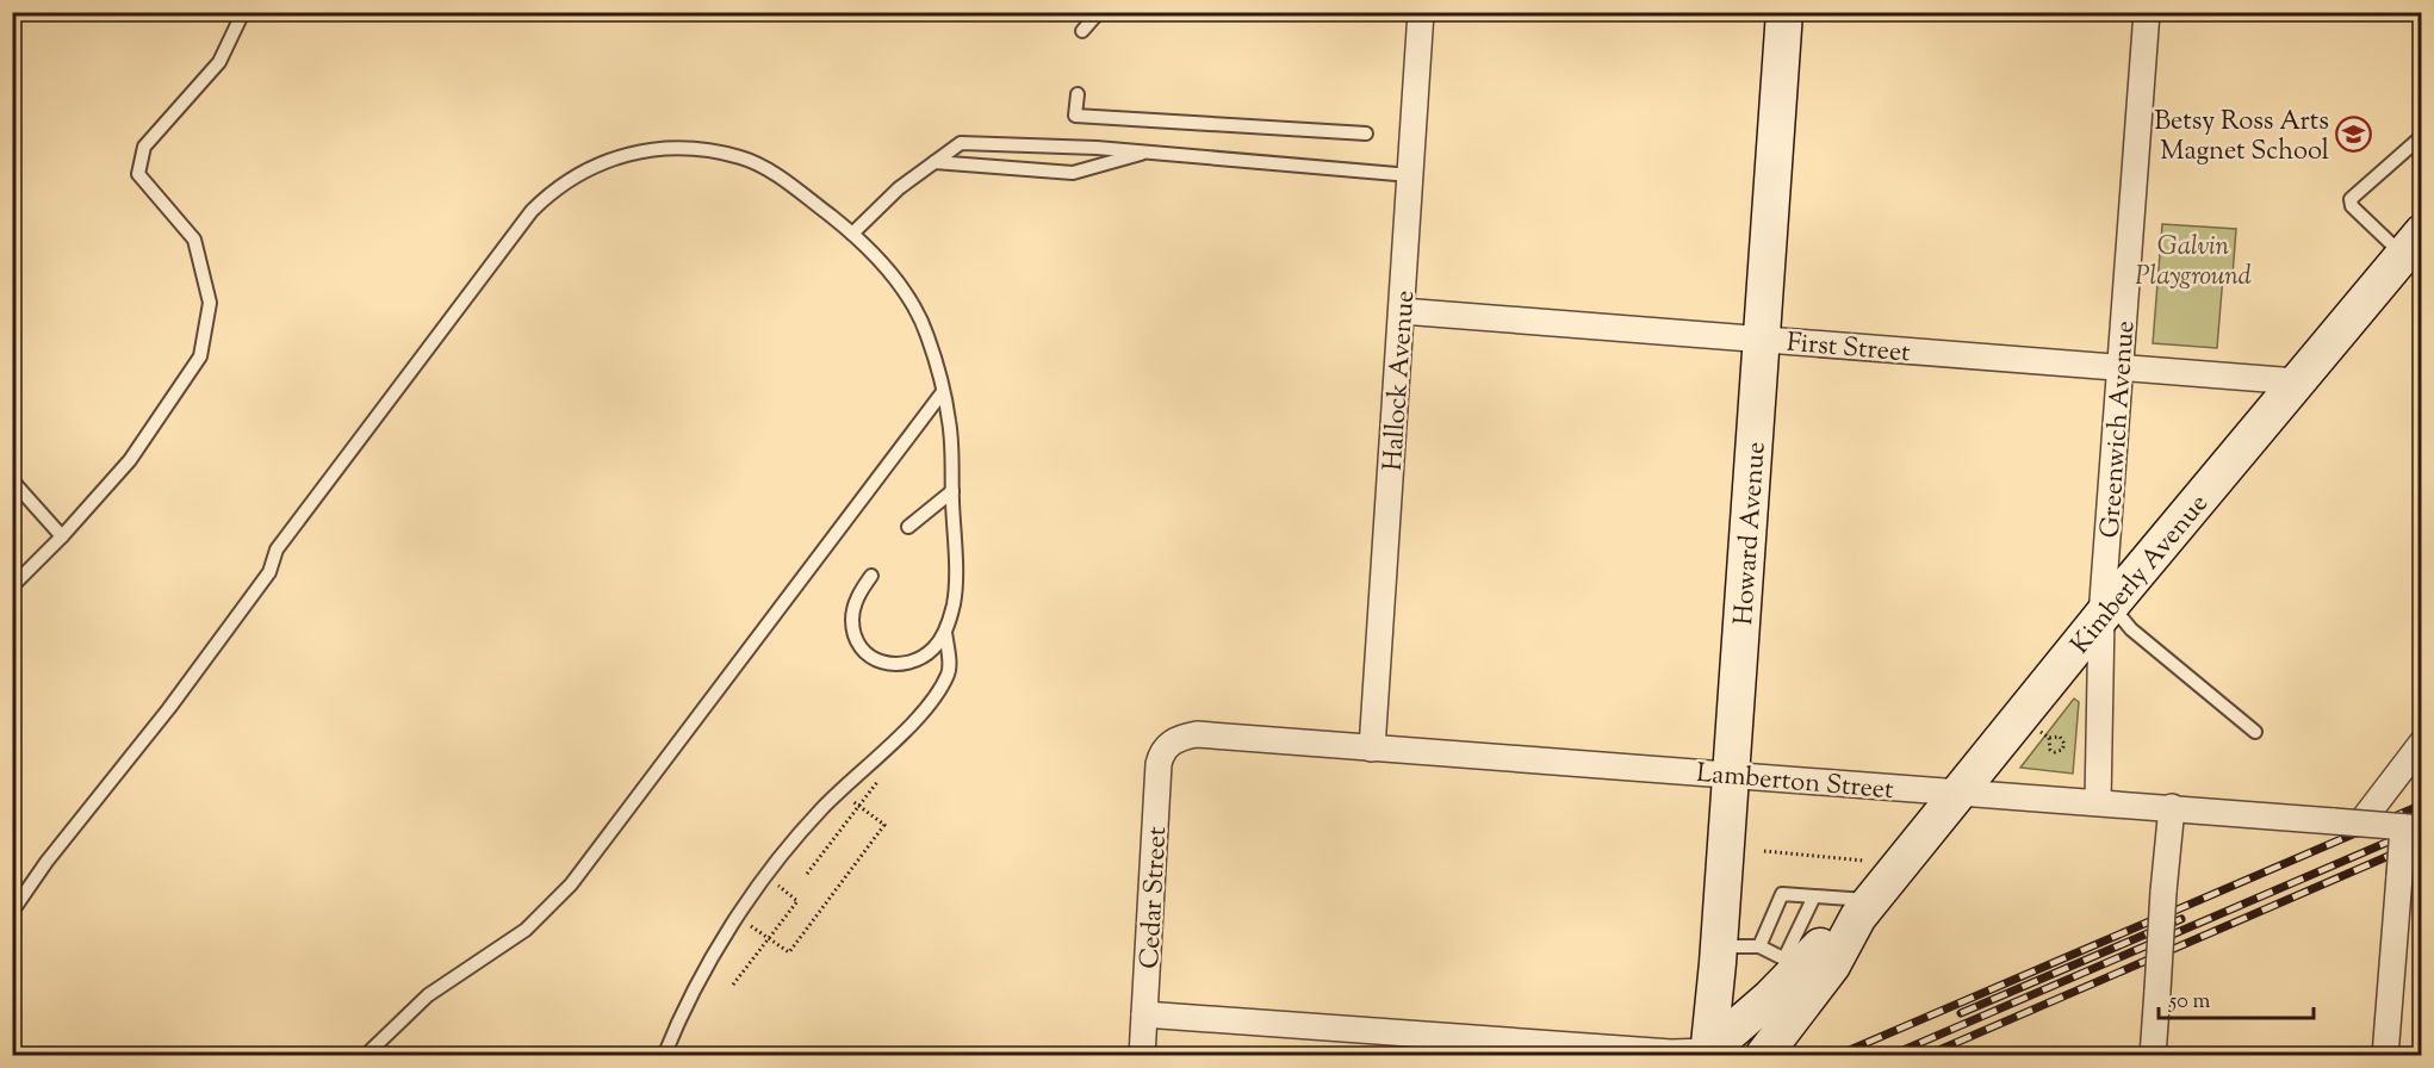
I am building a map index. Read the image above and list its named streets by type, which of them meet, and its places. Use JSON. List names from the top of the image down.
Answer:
{
  "streets": {
    "main road": ["Howard Avenue", "Kimberly Avenue"],
    "street": [
      "First Street",
      "Hallock Avenue",
      "Greenwich Avenue",
      "Lamberton Street",
      "Cedar Street"
    ]
  },
  "crossings": [
    ["First Street", "Hallock Avenue"],
    ["First Street", "Greenwich Avenue"],
    ["First Street", "Howard Avenue"],
    ["First Street", "Kimberly Avenue"],
    ["Hallock Avenue", "Lamberton Street"],
    ["Greenwich Avenue", "Kimberly Avenue"],
    ["Greenwich Avenue", "Lamberton Street"],
    ["Howard Avenue", "Lamberton Street"],
    ["Kimberly Avenue", "Lamberton Street"],
    ["Lamberton Street", "Cedar Street"]
  ],
  "parks": ["Galvin Playground"],
  "places": {
    "school or university": ["Betsy Ross Arts Magnet School"]
  },
  "scale_bar": "50 m"
}
